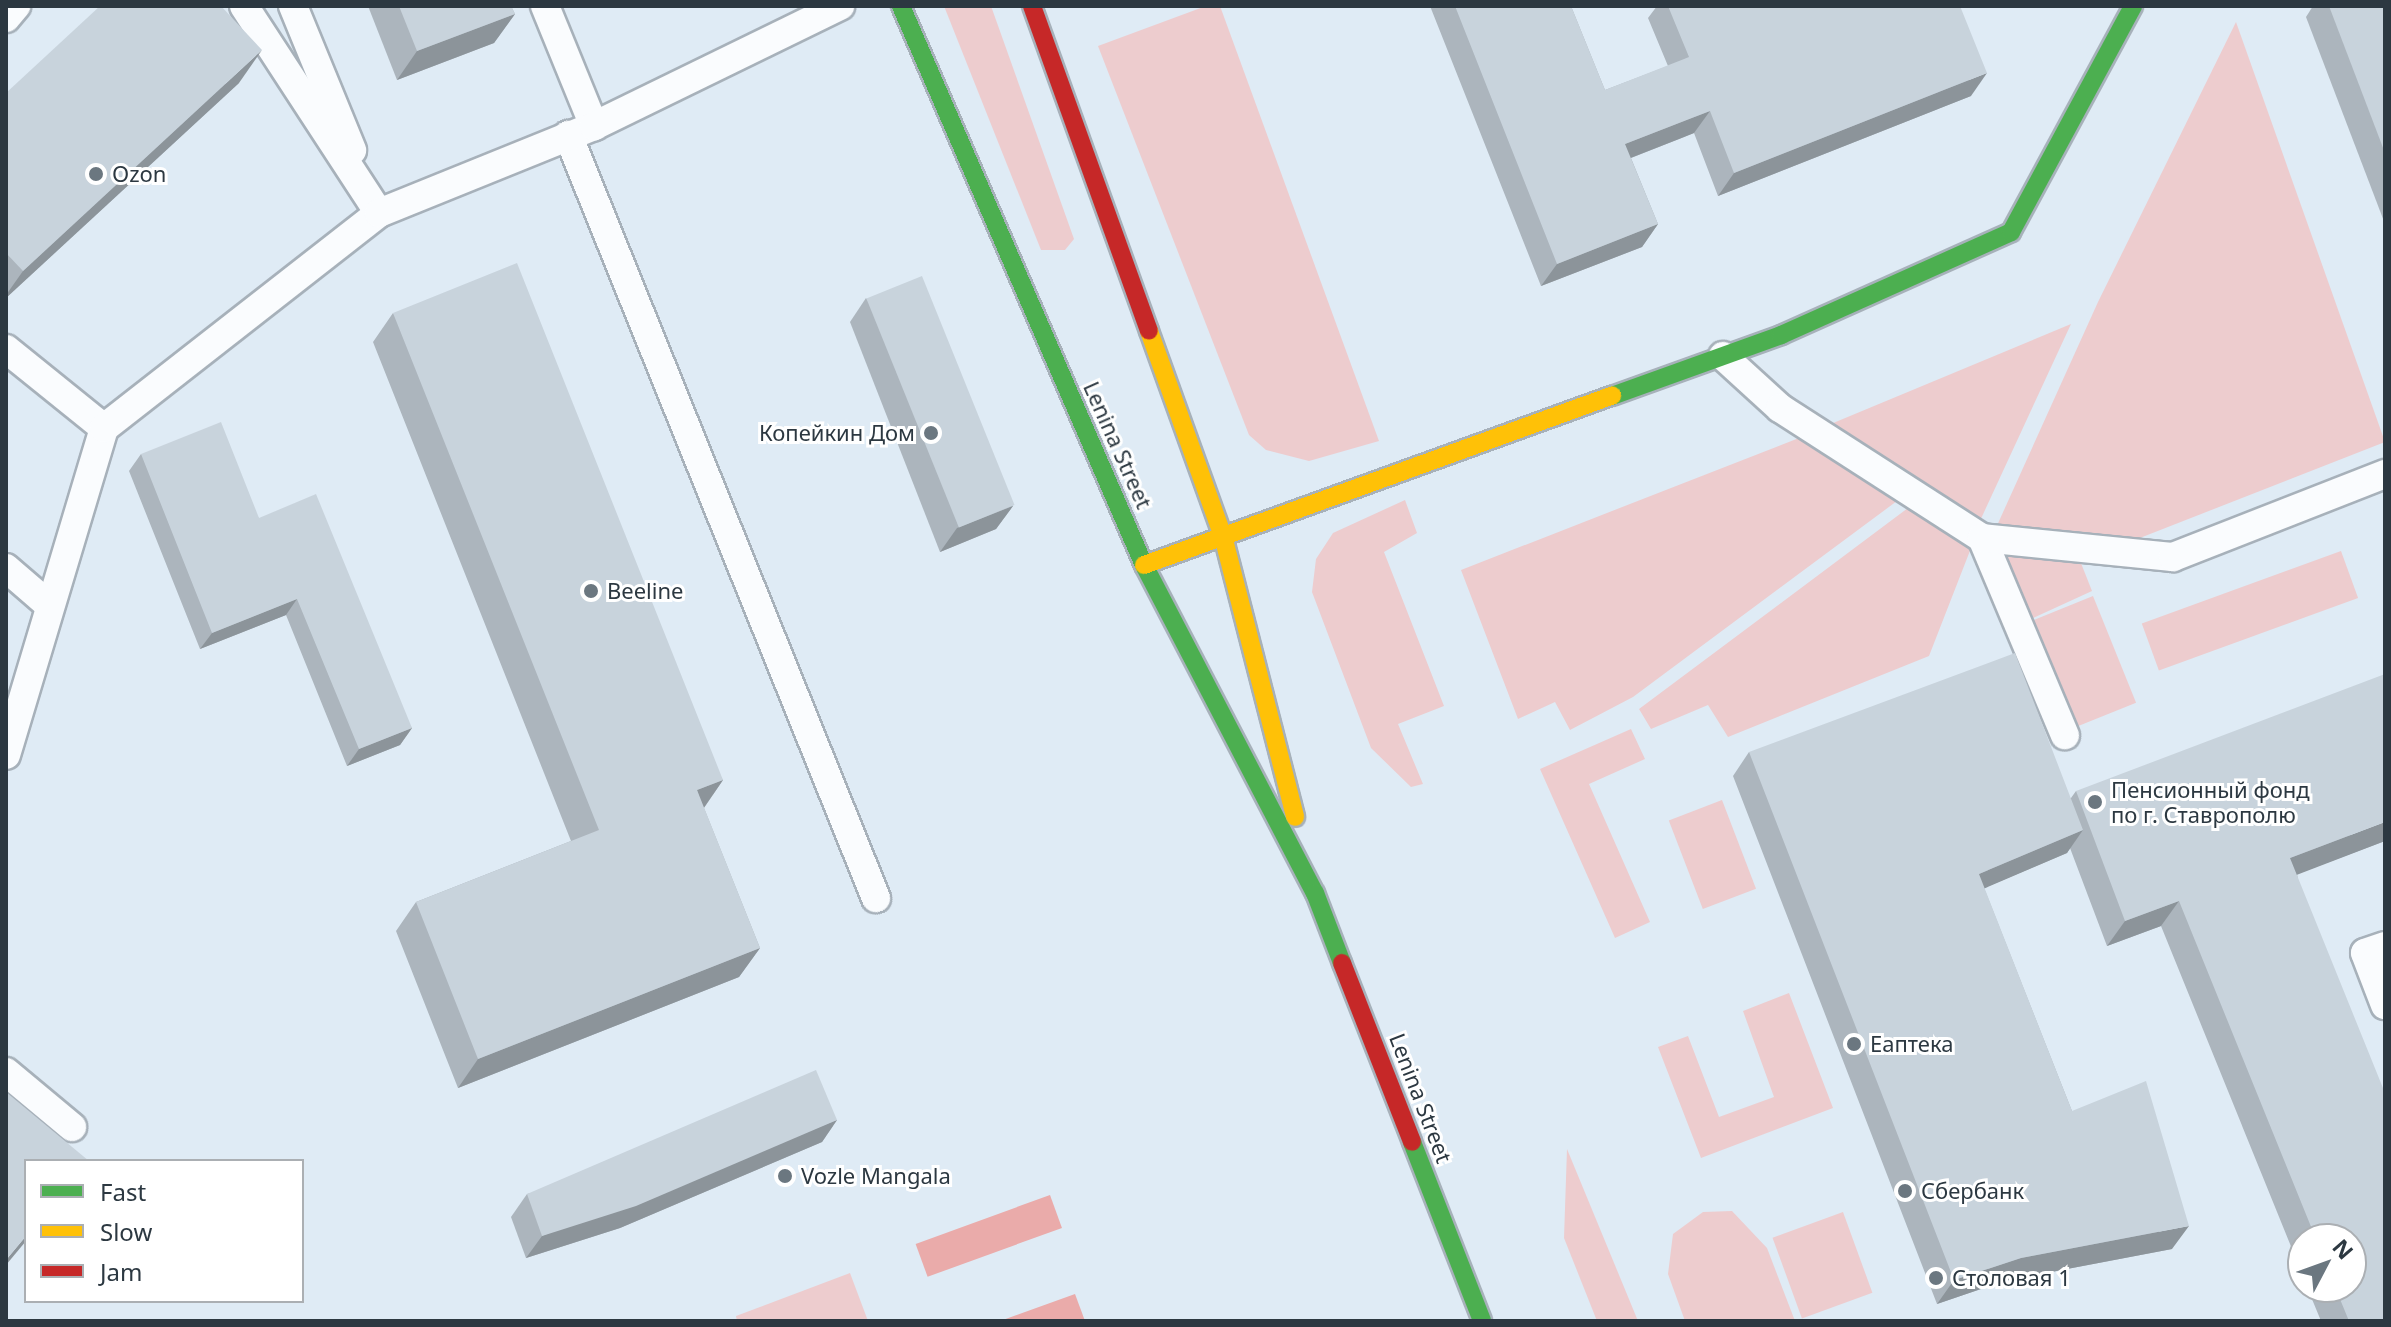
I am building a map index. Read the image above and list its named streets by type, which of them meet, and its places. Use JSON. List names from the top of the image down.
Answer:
{
  "streets": {
    "main road": ["Lenina Street"]
  },
  "places": [
    "Ozon",
    "Копейкин Дом",
    "Beeline",
    "Пенсионный фонд по г. Ставрополю",
    "Еаптека",
    "Vozle Mangala",
    "Сбербанк",
    "Столовая 1"
  ],
  "legend": ["Fast", "Slow", "Jam"],
  "north": "top right"
}
